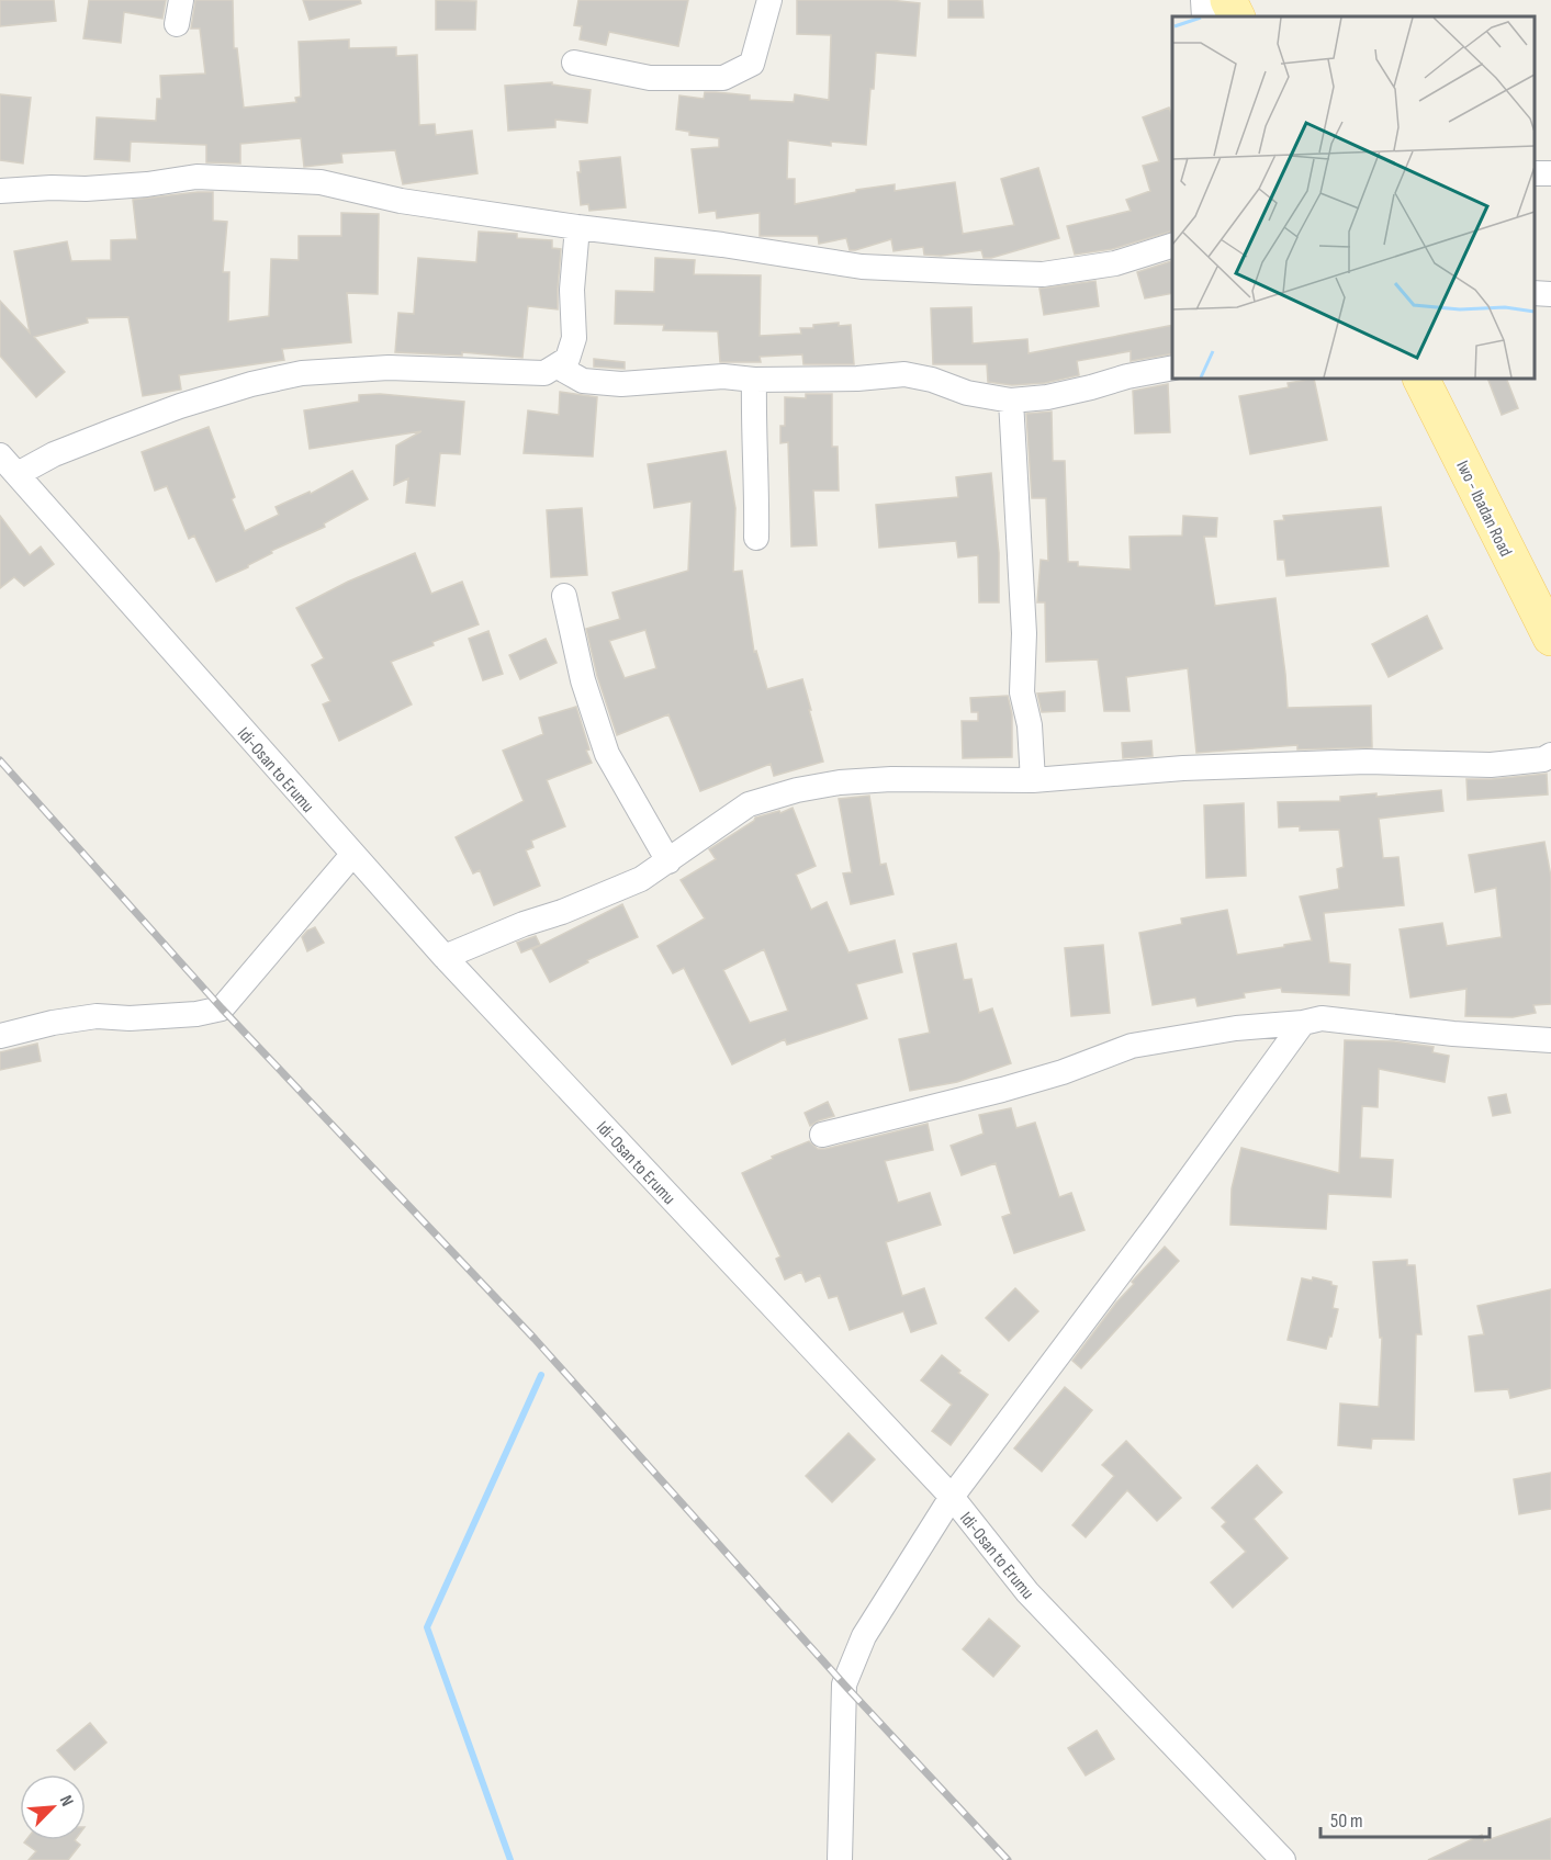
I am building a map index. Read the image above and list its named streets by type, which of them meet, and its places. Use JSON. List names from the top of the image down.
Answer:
{
  "streets": {
    "main road": ["Iwo - Ibadan Road"],
    "street": ["Idi-Osan to Erumu"]
  },
  "scale_bar": "50 m",
  "north": "top right"
}
